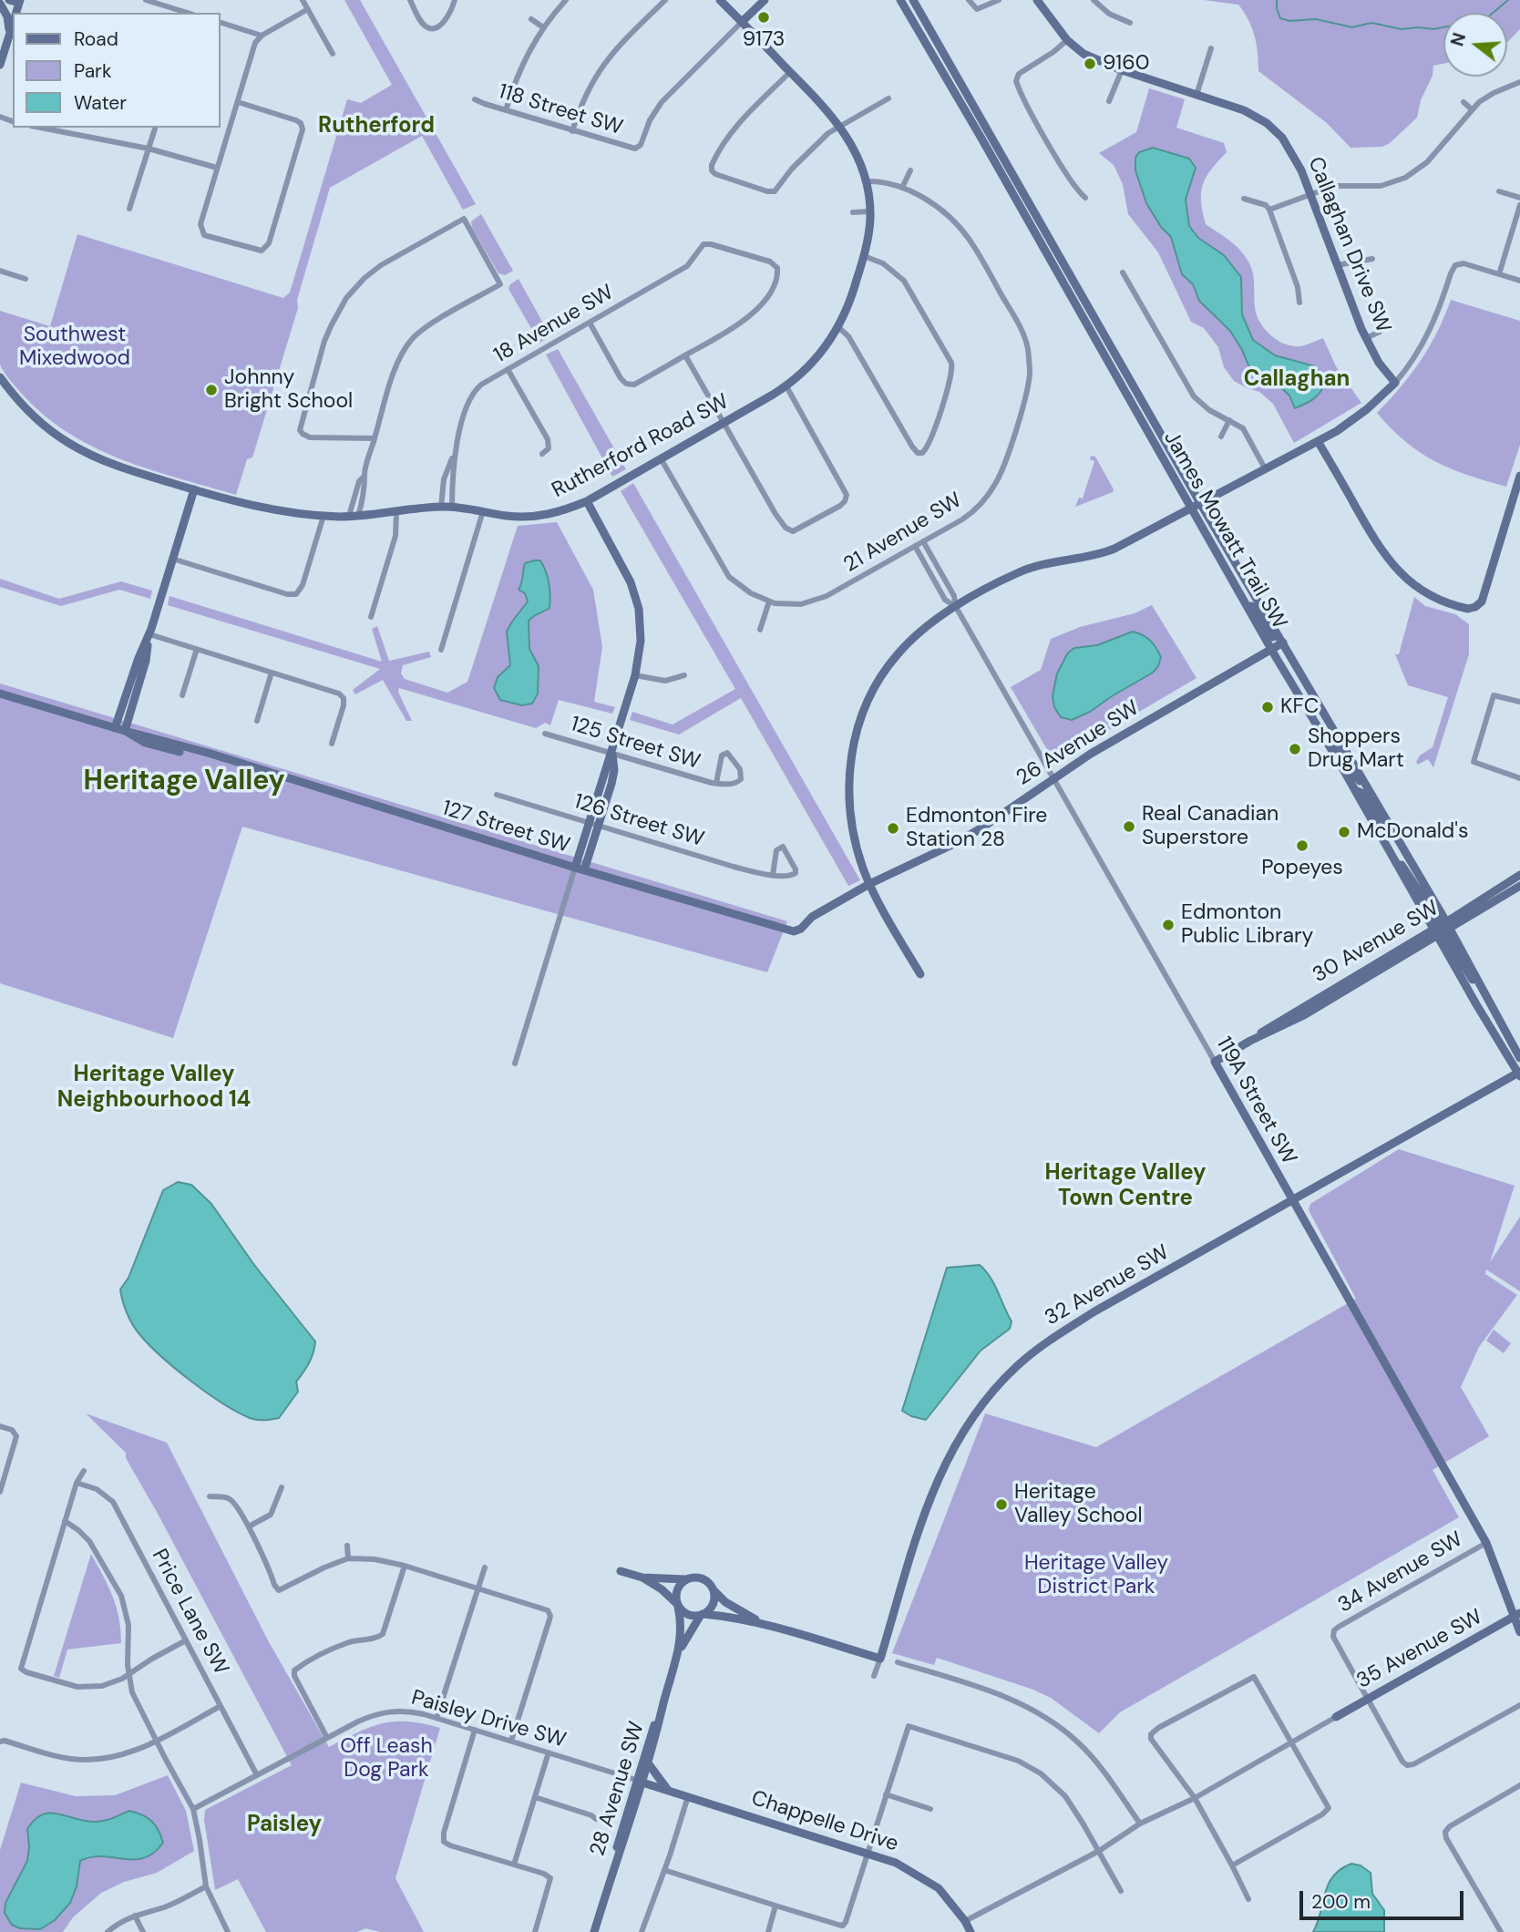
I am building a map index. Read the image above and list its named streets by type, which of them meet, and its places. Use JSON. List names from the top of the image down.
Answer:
{
  "streets": {
    "street": [
      "118 Street SW",
      "Callaghan Drive SW",
      "18 Avenue SW",
      "Rutherford Road SW",
      "James Mowatt Trail SW",
      "21 Avenue SW",
      "125 Street SW",
      "26 Avenue SW",
      "126 Street SW",
      "127 Street SW",
      "30 Avenue SW",
      "119A Street SW",
      "32 Avenue SW",
      "34 Avenue SW",
      "Price Lane SW",
      "35 Avenue SW",
      "Paisley Drive SW",
      "28 Avenue SW",
      "Chappelle Drive"
    ]
  },
  "crossings": [
    ["118 Street SW", "Rutherford Road SW"],
    ["18 Avenue SW", "Rutherford Road SW"],
    ["James Mowatt Trail SW", "26 Avenue SW"],
    ["James Mowatt Trail SW", "30 Avenue SW"],
    ["James Mowatt Trail SW", "32 Avenue SW"],
    ["21 Avenue SW", "119A Street SW"],
    ["26 Avenue SW", "127 Street SW"],
    ["26 Avenue SW", "119A Street SW"],
    ["30 Avenue SW", "119A Street SW"],
    ["119A Street SW", "32 Avenue SW"],
    ["119A Street SW", "34 Avenue SW"],
    ["119A Street SW", "35 Avenue SW"],
    ["34 Avenue SW", "35 Avenue SW"],
    ["Price Lane SW", "Paisley Drive SW"],
    ["Paisley Drive SW", "28 Avenue SW"],
    ["Paisley Drive SW", "Chappelle Drive"],
    ["28 Avenue SW", "Chappelle Drive"]
  ],
  "districts": [
    "Rutherford",
    "Callaghan",
    "Heritage Valley",
    "Heritage Valley Neighbourhood 14",
    "Heritage Valley Town Centre",
    "Paisley"
  ],
  "parks": ["Southwest Mixedwood", "Heritage Valley District Park", "Off Leash Dog Park"],
  "places": [
    "9173",
    "9160",
    "Johnny Bright School",
    "KFC",
    "Shoppers Drug Mart",
    "Real Canadian Superstore",
    "Edmonton Fire Station 28",
    "McDonald's",
    "Popeyes",
    "Edmonton Public Library",
    "Heritage Valley School"
  ],
  "legend": ["Road", "Park", "Water"],
  "scale_bar": "200 m",
  "north": "left"
}
